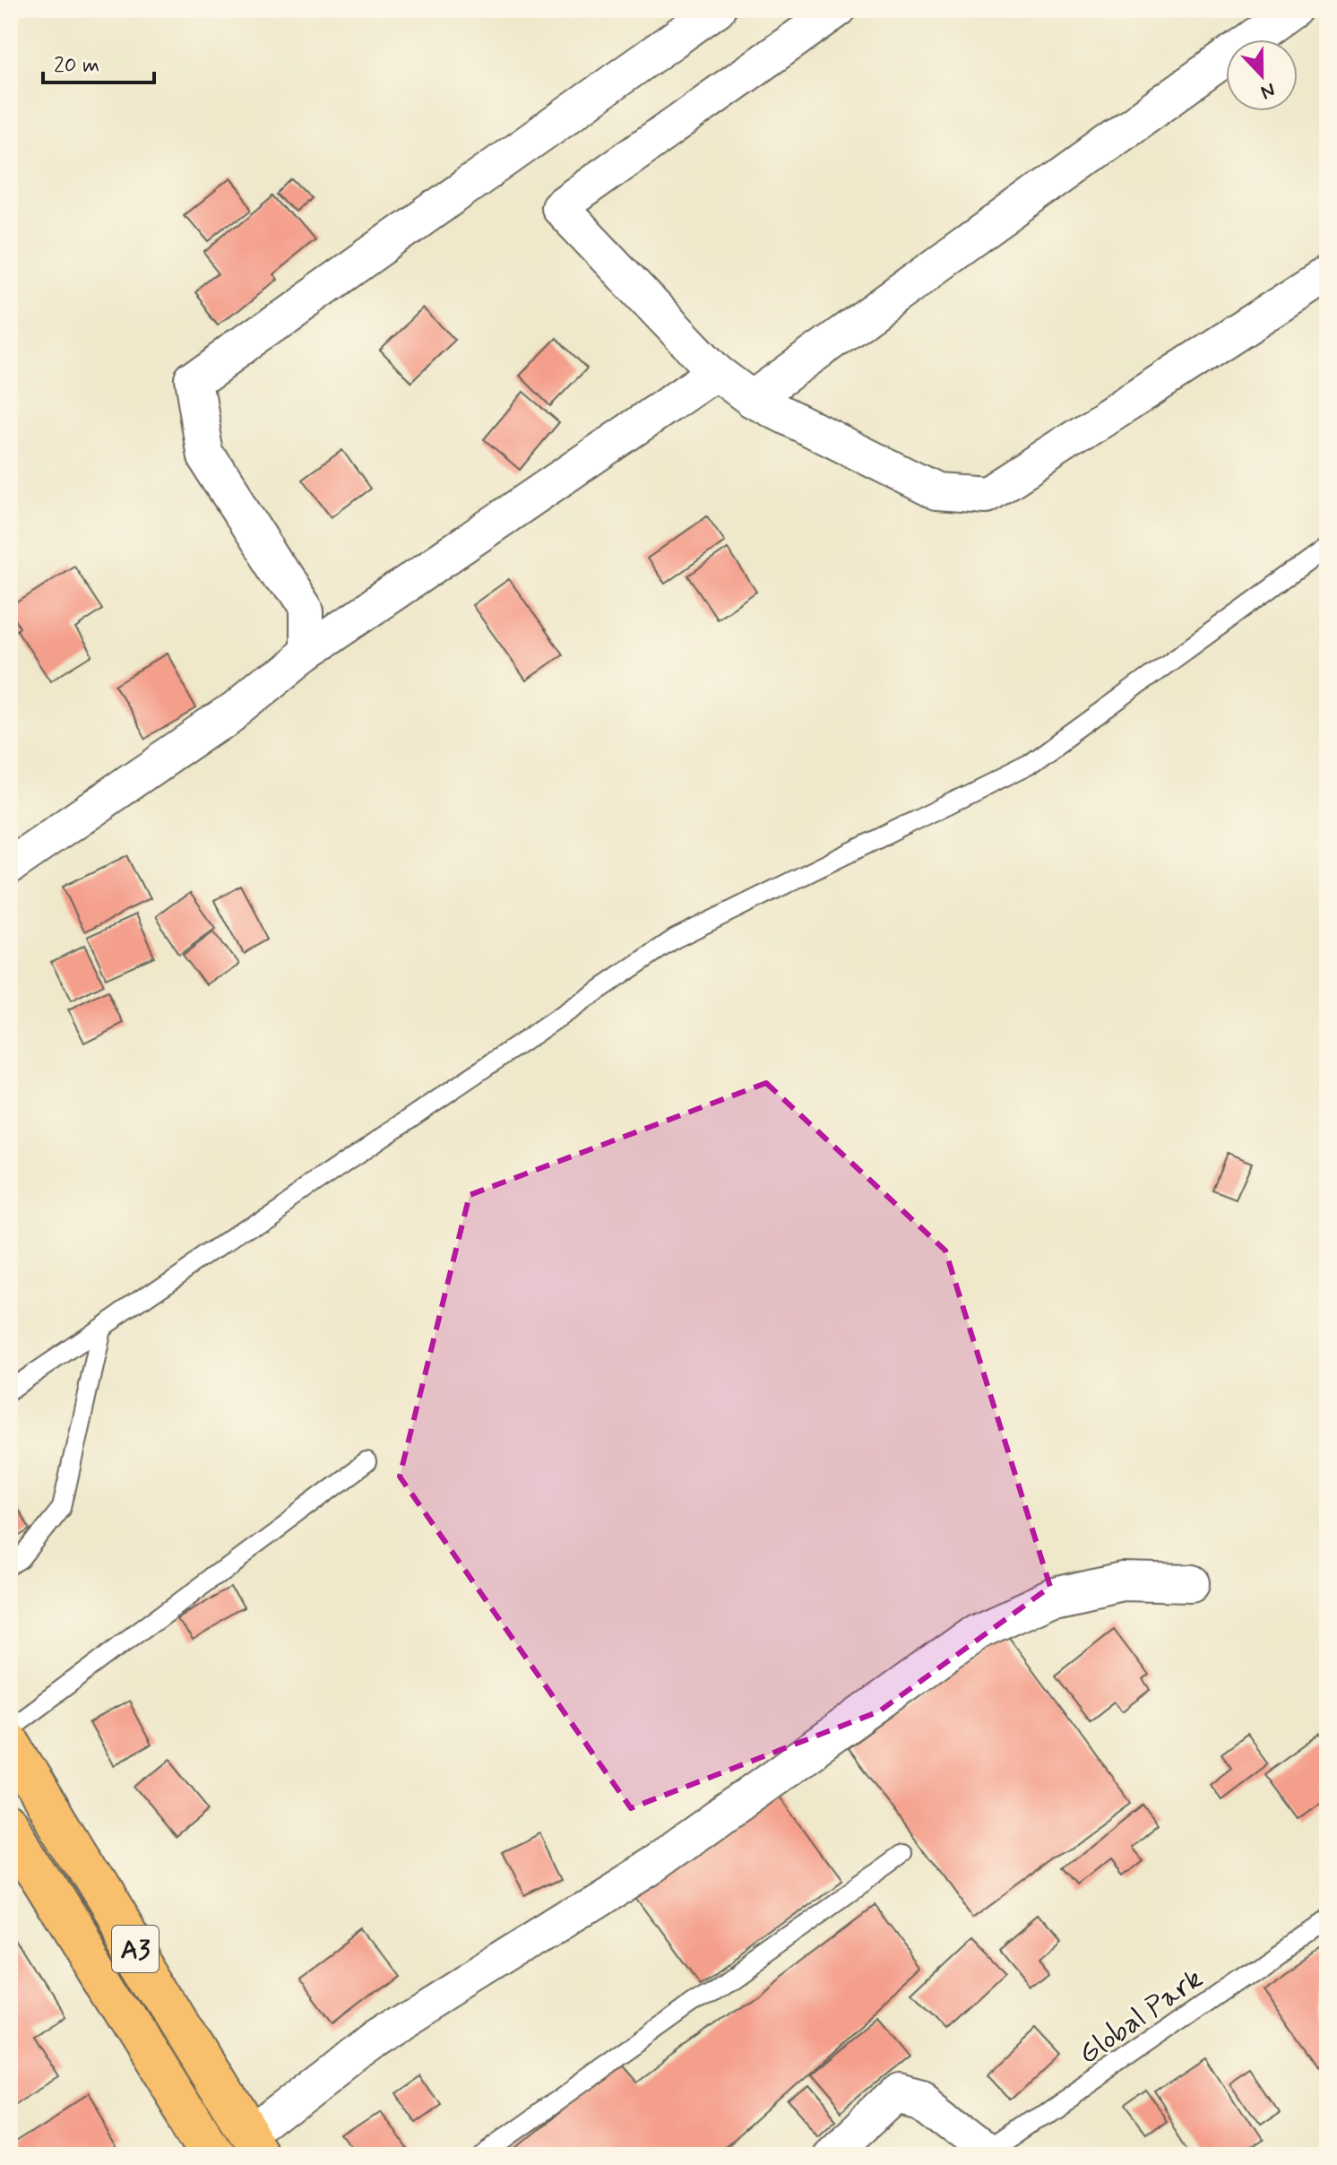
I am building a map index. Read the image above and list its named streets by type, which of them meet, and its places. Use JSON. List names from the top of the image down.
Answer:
{
  "streets": {
    "highway": ["A3"],
    "lane": ["Global Park"]
  },
  "scale_bar": "20 m",
  "north": "bottom"
}
